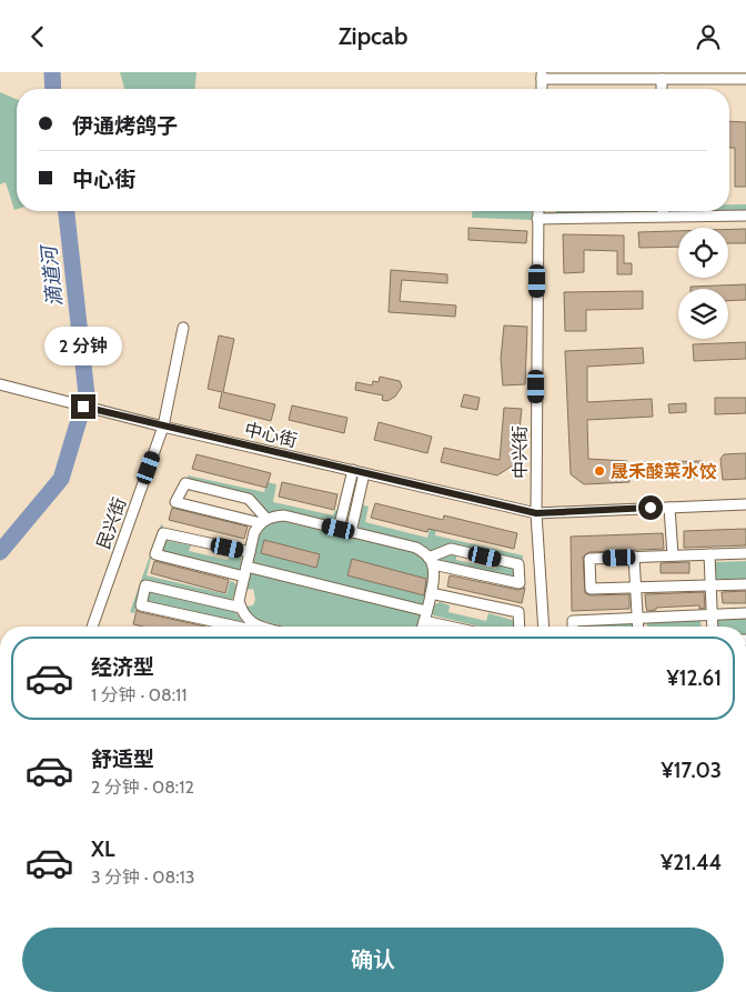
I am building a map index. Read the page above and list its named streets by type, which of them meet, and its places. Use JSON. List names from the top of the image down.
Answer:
{
  "streets": {
    "street": ["中心街", "中兴街", "民兴街"]
  },
  "crossings": [
    ["中心街", "中兴街"],
    ["中心街", "民兴街"]
  ],
  "water": ["滴道河"],
  "places": ["晟禾酸菜水饺"],
  "page": {
    "header": "Zipcab",
    "banner": ["伊通烤鸽子", "中心街"],
    "bubble": "2 分钟",
    "list": [
      {
        "name": "经济型",
        "note": "1 分钟 · 08:11",
        "value": "¥12.61"
      },
      {
        "name": "舒适型",
        "note": "2 分钟 · 08:12",
        "value": "¥17.03"
      },
      {
        "name": "XL",
        "note": "3 分钟 · 08:13",
        "value": "¥21.44"
      }
    ],
    "buttons": "确认"
  }
}
